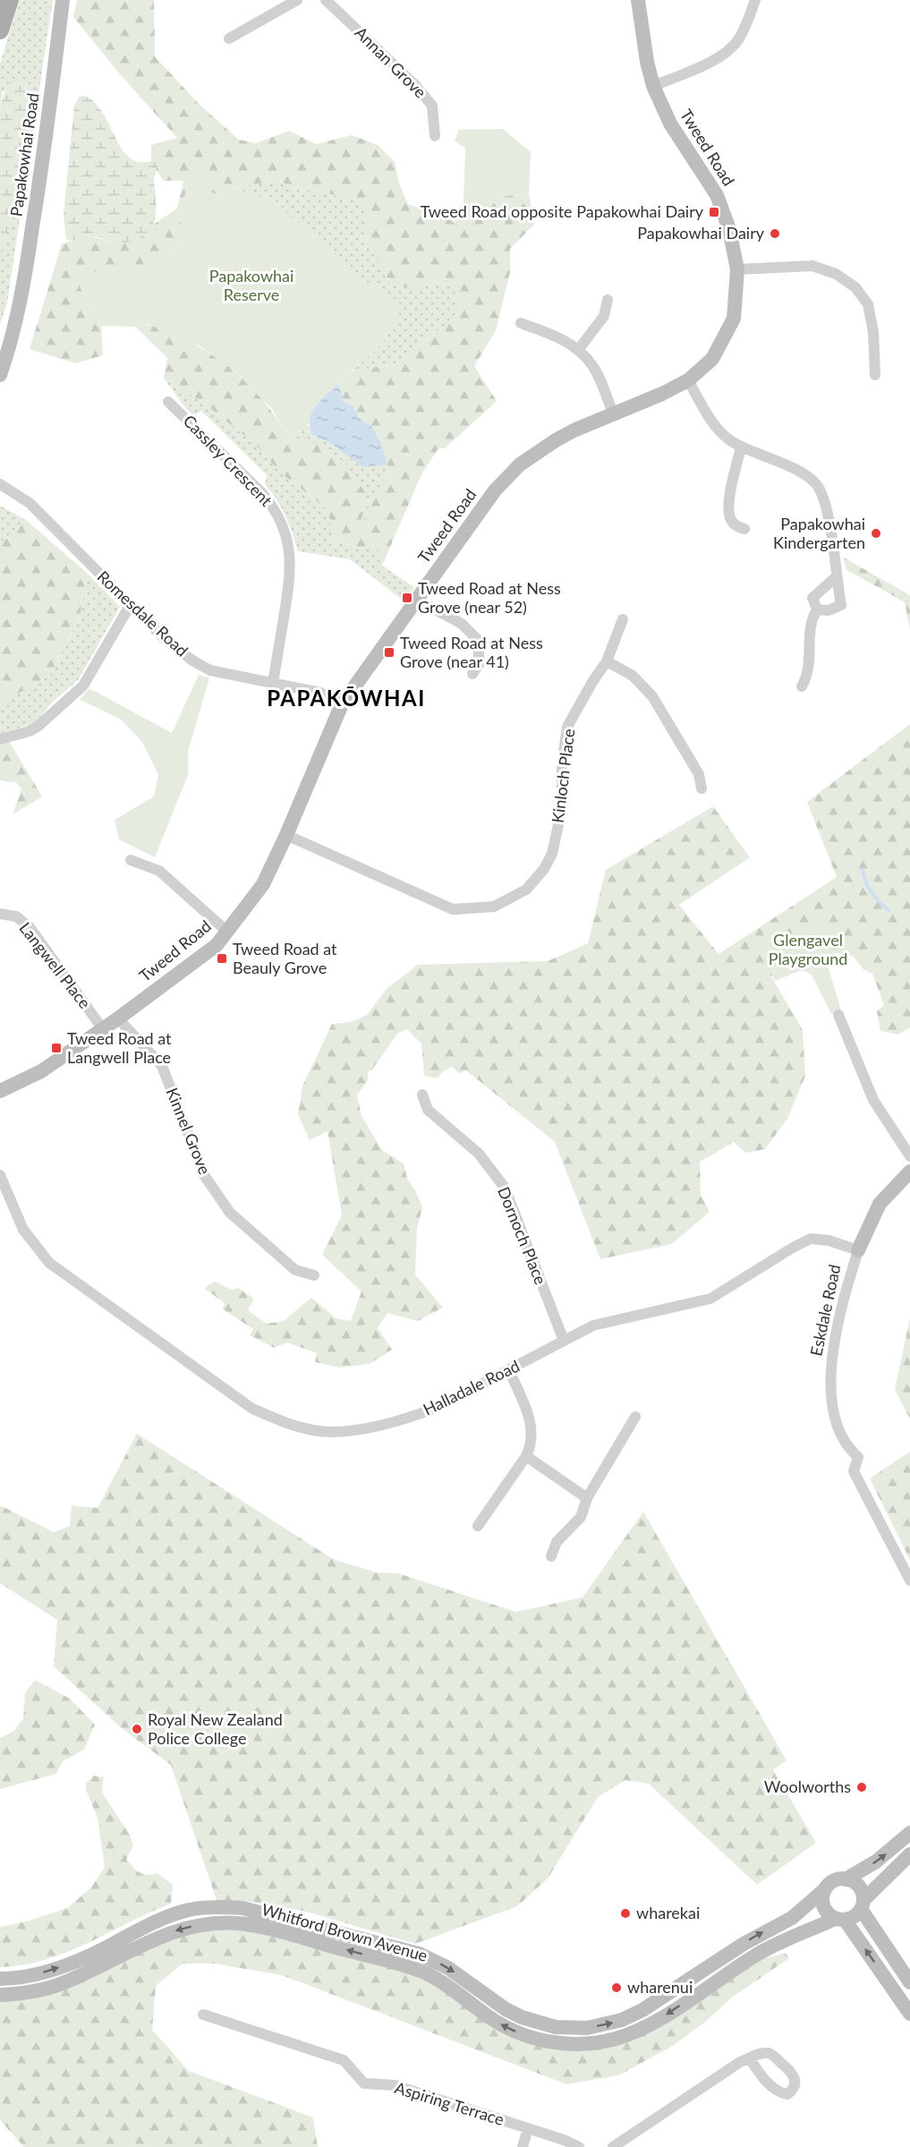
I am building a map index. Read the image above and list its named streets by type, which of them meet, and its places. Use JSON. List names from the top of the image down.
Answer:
{
  "streets": {
    "street": [
      "Annan Grove",
      "Tweed Road",
      "Papakowhai Road",
      "Cassley Crescent",
      "Romesdale Road",
      "Kinloch Place",
      "Langwell Place",
      "Kinnel Grove",
      "Dornoch Place",
      "Eskdale Road",
      "Halladale Road",
      "Whitford Brown Avenue",
      "Aspiring Terrace"
    ]
  },
  "crossings": [
    ["Tweed Road", "Romesdale Road"],
    ["Tweed Road", "Kinloch Place"],
    ["Tweed Road", "Langwell Place"],
    ["Tweed Road", "Kinnel Grove"],
    ["Cassley Crescent", "Romesdale Road"],
    ["Dornoch Place", "Halladale Road"],
    ["Eskdale Road", "Halladale Road"]
  ],
  "districts": ["PAPAKŌWHAI"],
  "parks": ["Papakowhai Reserve", "Glengavel Playground"],
  "places": {
    "transit": [
      "Tweed Road opposite Papakowhai Dairy",
      "Tweed Road at Ness Grove (near 52)",
      "Tweed Road at Ness Grove (near 41)",
      "Tweed Road at Beauly Grove",
      "Tweed Road at Langwell Place"
    ],
    "other": [
      "Papakowhai Dairy",
      "Papakowhai Kindergarten",
      "Royal New Zealand Police College",
      "Woolworths",
      "wharekai",
      "wharenui"
    ]
  }
}
